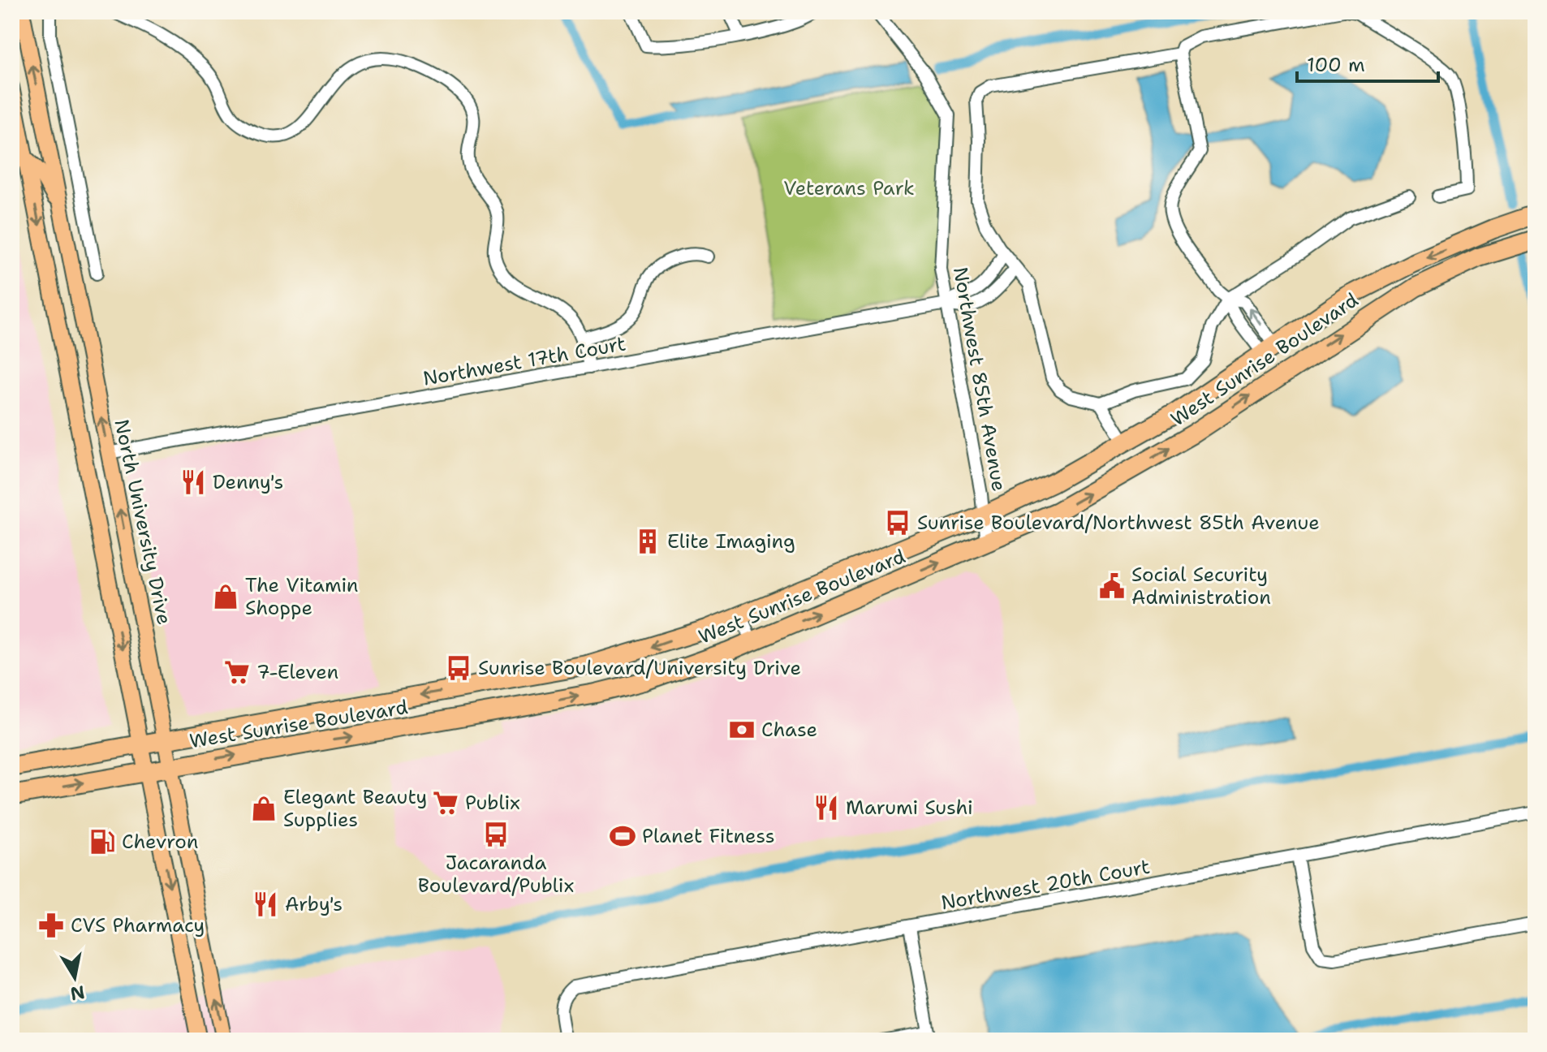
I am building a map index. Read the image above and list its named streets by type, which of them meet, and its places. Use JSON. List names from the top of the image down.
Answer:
{
  "streets": {
    "highway": ["West Sunrise Boulevard"],
    "main road": ["North University Drive"],
    "street": ["Northwest 17th Court", "Northwest 85th Avenue", "Northwest 20th Court"]
  },
  "crossings": [
    ["West Sunrise Boulevard", "Northwest 85th Avenue"],
    ["West Sunrise Boulevard", "North University Drive"],
    ["Northwest 17th Court", "Northwest 85th Avenue"],
    ["Northwest 17th Court", "North University Drive"]
  ],
  "parks": ["Veterans Park"],
  "places": {
    "restaurant": ["Denny's", "Marumi Sushi", "Arby's"],
    "bus stop": ["Sunrise Boulevard/Northwest 85th Avenue", "Sunrise Boulevard/University Drive", "Jacaranda Boulevard/Publix"],
    "building": ["Elite Imaging"],
    "public building": ["Social Security Administration"],
    "shop": ["The Vitamin Shoppe", "Elegant Beauty Supplies"],
    "supermarket": ["7-Eleven", "Publix"],
    "bank": ["Chase"],
    "sports": ["Planet Fitness"],
    "fuel station": ["Chevron"],
    "pharmacy": ["CVS Pharmacy"]
  },
  "scale_bar": "100 m",
  "north": "bottom"
}
